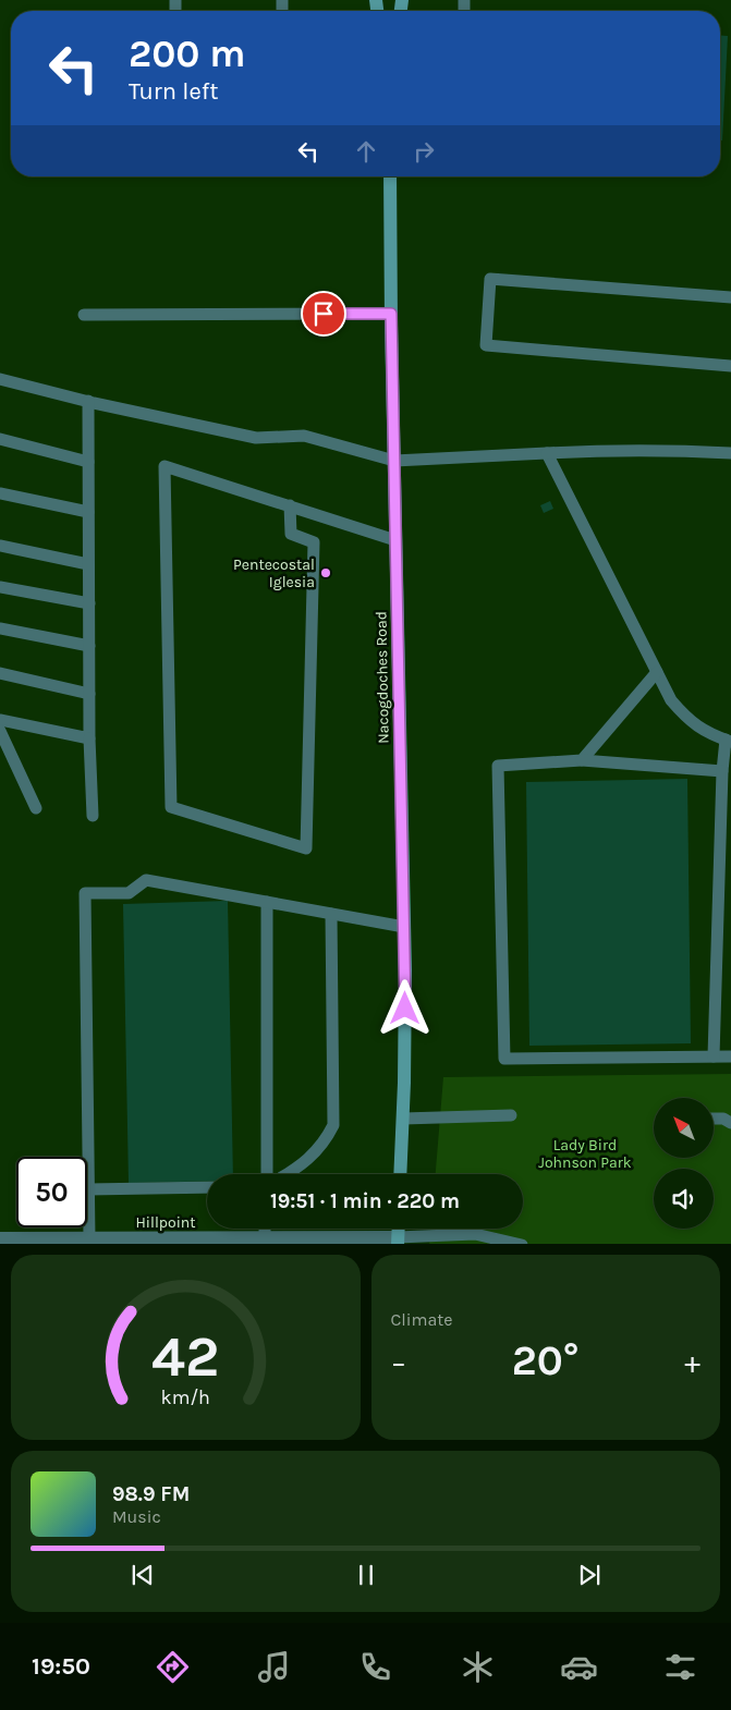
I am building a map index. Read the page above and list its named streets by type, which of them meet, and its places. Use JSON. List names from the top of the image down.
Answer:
{
  "streets": {
    "main road": ["Nacogdoches Road"],
    "street": ["Hillpoint"]
  },
  "parks": ["Lady Bird Johnson Park"],
  "places": ["Pentecostal Iglesia"],
  "north": "top left",
  "page": {
    "turn": ["200 m", "Turn left"],
    "limit": "50",
    "trip": "19:51 · 1 min · 220 m",
    "tile": "Climate",
    "heat": ["−", "20°", "+"],
    "song": ["98.9 FM", "Music"],
    "tabs": "19:50",
    "gauge": ["42", "km/h"]
  }
}
